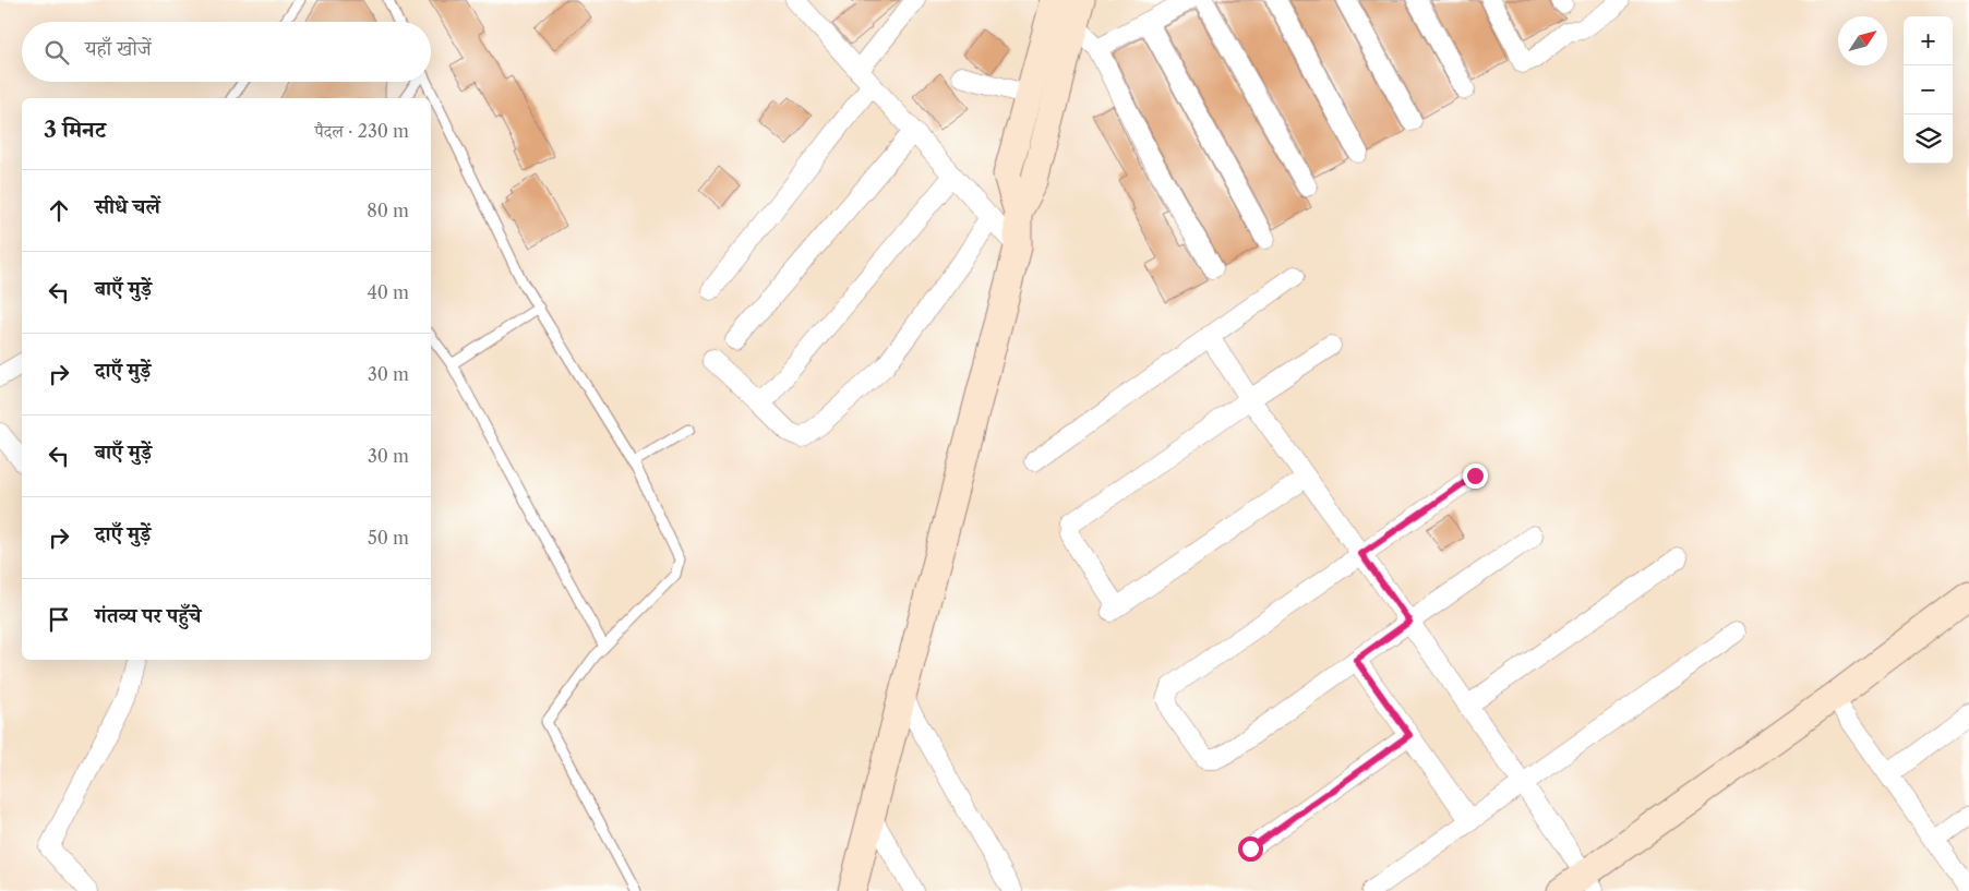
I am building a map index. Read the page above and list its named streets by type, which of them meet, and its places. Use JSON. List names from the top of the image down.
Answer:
{
  "north": "top right",
  "page": {
    "map_buttons": ["+", "−"],
    "search": "यहाँ खोजें",
    "heading": ["3 मिनट", "पैदल · 230 m"],
    "list": [
      ["सीधे चलें", "80 m"],
      ["बाएँ मुड़ें", "40 m"],
      ["दाएँ मुड़ें", "30 m"],
      ["बाएँ मुड़ें", "30 m"],
      ["दाएँ मुड़ें", "50 m"],
      "गंतव्य पर पहुँचे"
    ]
  }
}
